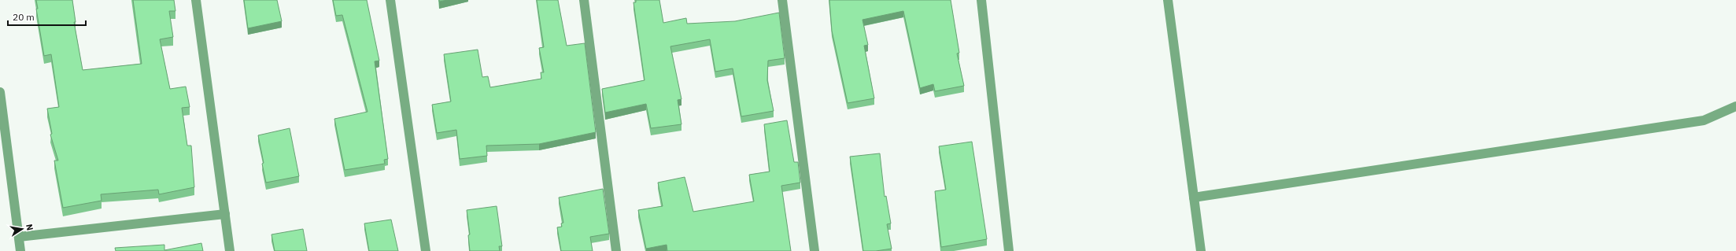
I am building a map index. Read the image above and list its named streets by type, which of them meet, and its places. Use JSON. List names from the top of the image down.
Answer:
{
  "scale_bar": "20 m",
  "north": "right"
}
